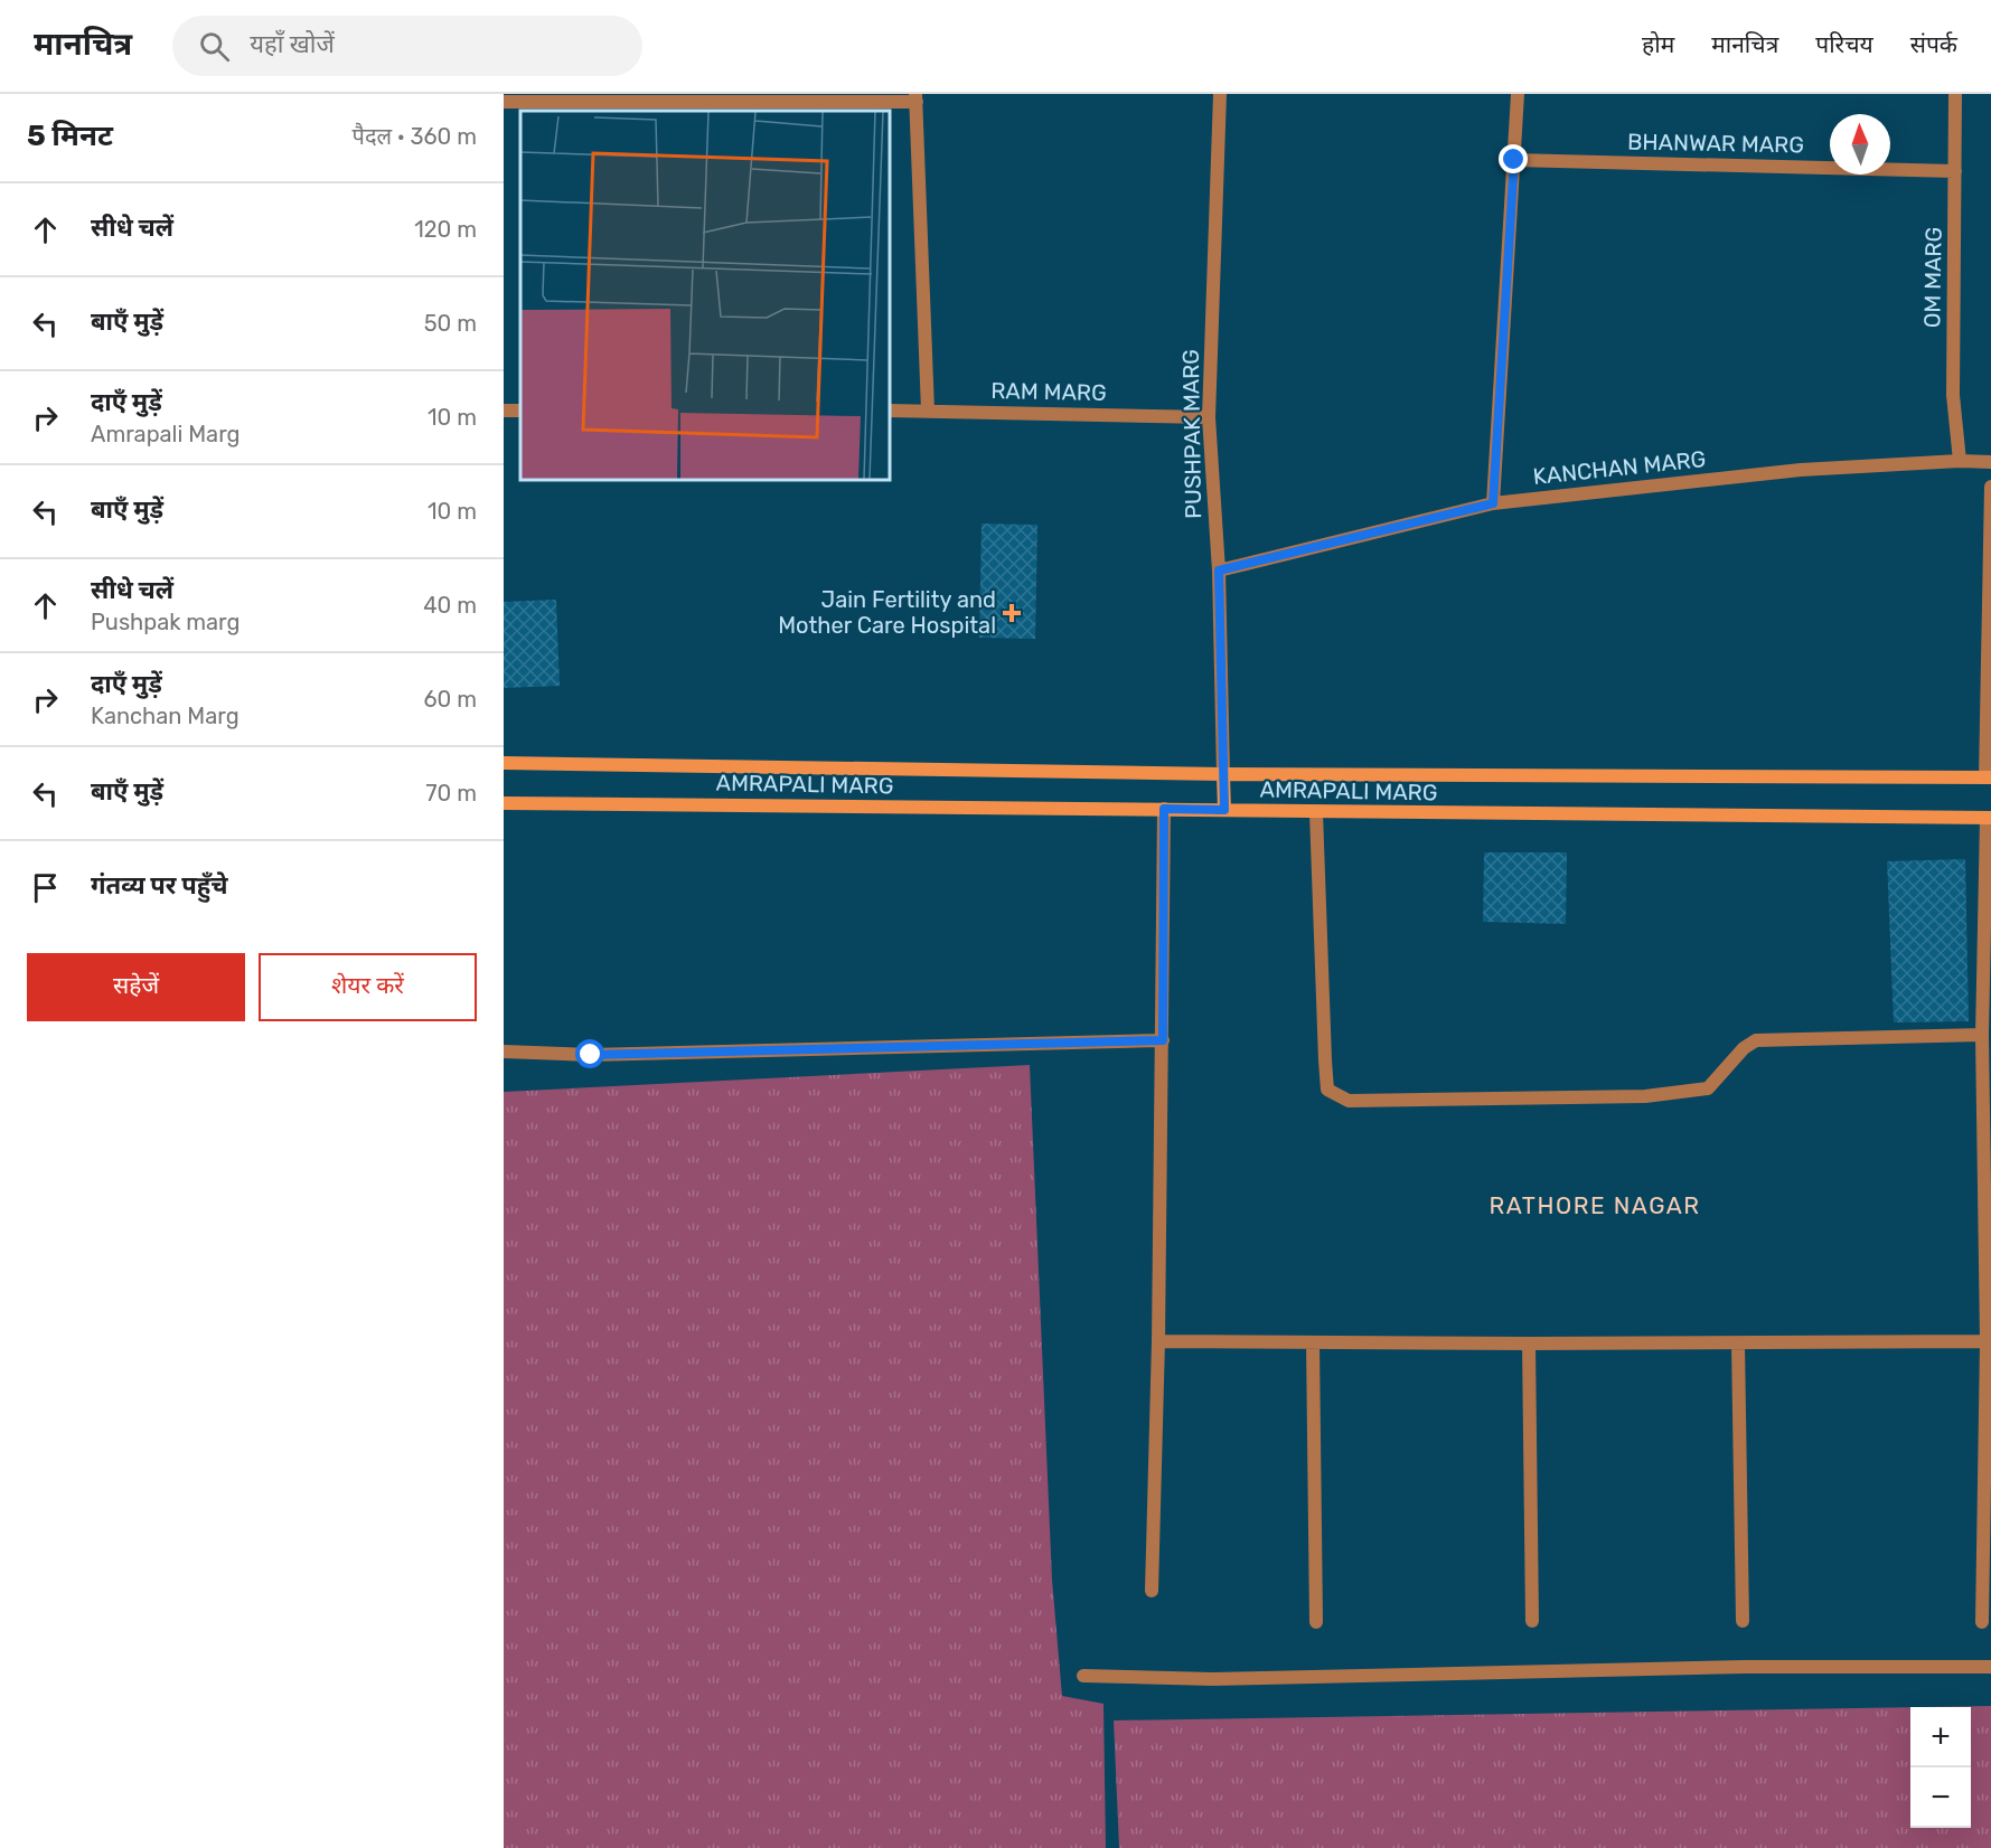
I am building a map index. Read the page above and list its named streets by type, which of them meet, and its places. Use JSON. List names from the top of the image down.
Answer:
{
  "streets": {
    "street": [
      "BHANWAR MARG",
      "OM MARG",
      "RAM MARG",
      "PUSHPAK MARG",
      "KANCHAN MARG",
      "AMRAPALI MARG"
    ]
  },
  "crossings": [
    ["BHANWAR MARG", "OM MARG"],
    ["OM MARG", "KANCHAN MARG"],
    ["RAM MARG", "PUSHPAK MARG"],
    ["PUSHPAK MARG", "KANCHAN MARG"],
    ["PUSHPAK MARG", "AMRAPALI MARG"]
  ],
  "districts": ["RATHORE NAGAR"],
  "places": {
    "health": ["Jain Fertility and Mother Care Hospital"]
  },
  "north": "top",
  "page": {
    "header": "मानचित्र",
    "search": "यहाँ खोजें",
    "nav": [
      "होम",
      "मानचित्र",
      "परिचय",
      "संपर्क"
    ],
    "heading": ["5 मिनट", "पैदल · 360 m"],
    "list": [
      ["सीधे चलें", "120 m"],
      ["बाएँ मुड़ें", "50 m"],
      ["दाएँ मुड़ें", "Amrapali Marg", "10 m"],
      ["बाएँ मुड़ें", "10 m"],
      ["सीधे चलें", "Pushpak marg", "40 m"],
      ["दाएँ मुड़ें", "Kanchan Marg", "60 m"],
      ["बाएँ मुड़ें", "70 m"],
      "गंतव्य पर पहुँचे"
    ],
    "buttons": ["सहेजें", "शेयर करें"],
    "map_buttons": ["+", "−"]
  }
}
